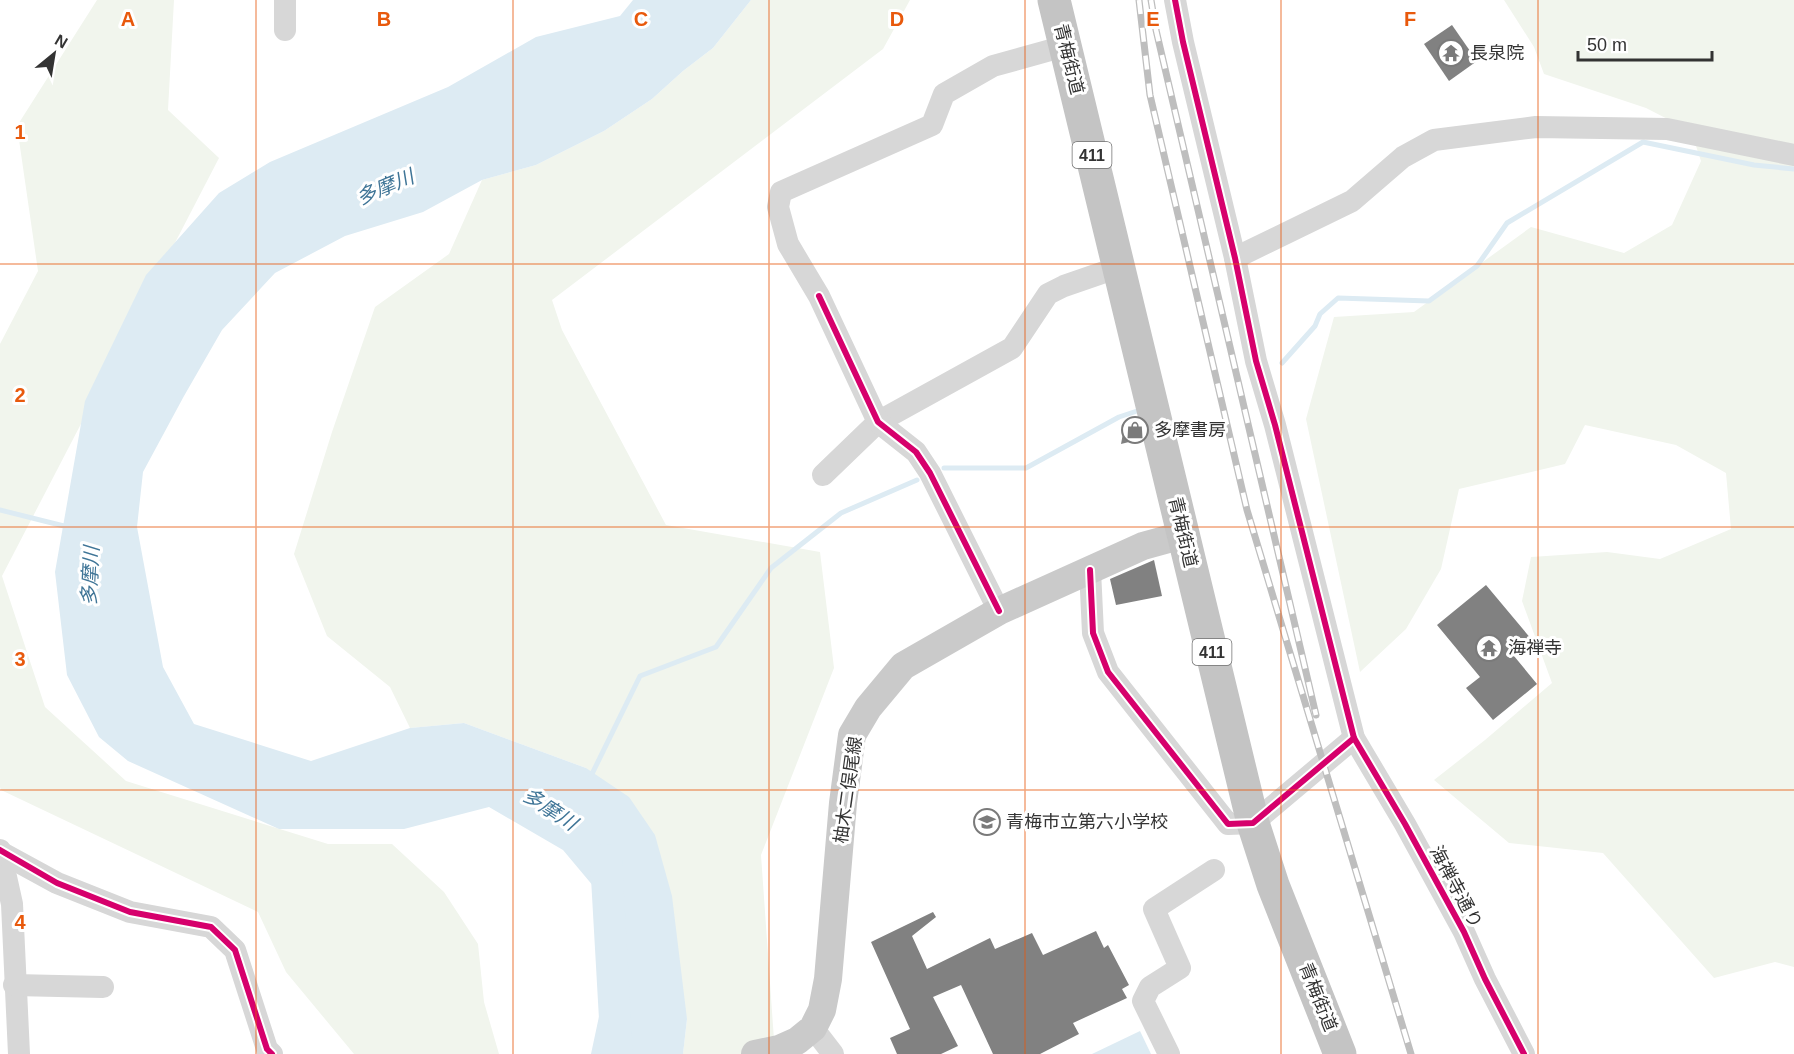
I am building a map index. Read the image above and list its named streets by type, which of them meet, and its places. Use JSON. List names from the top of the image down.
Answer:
{
  "streets": {
    "highway": ["青梅街道", "411"],
    "main road": ["柚木二俣尾線"],
    "street": ["海禅寺通り"]
  },
  "crossings": [
    ["青梅街道", "柚木二俣尾線"]
  ],
  "water": ["多摩川"],
  "places": {
    "temple": ["長泉院", "海禅寺"],
    "shop": ["多摩書房"],
    "school or university": ["青梅市立第六小学校"]
  },
  "scale_bar": "50 m",
  "north": "top right",
  "grid": {
    "columns": [
      "A",
      "B",
      "C",
      "D",
      "E",
      "F"
    ],
    "rows": [
      "1",
      "2",
      "3",
      "4"
    ]
  }
}
